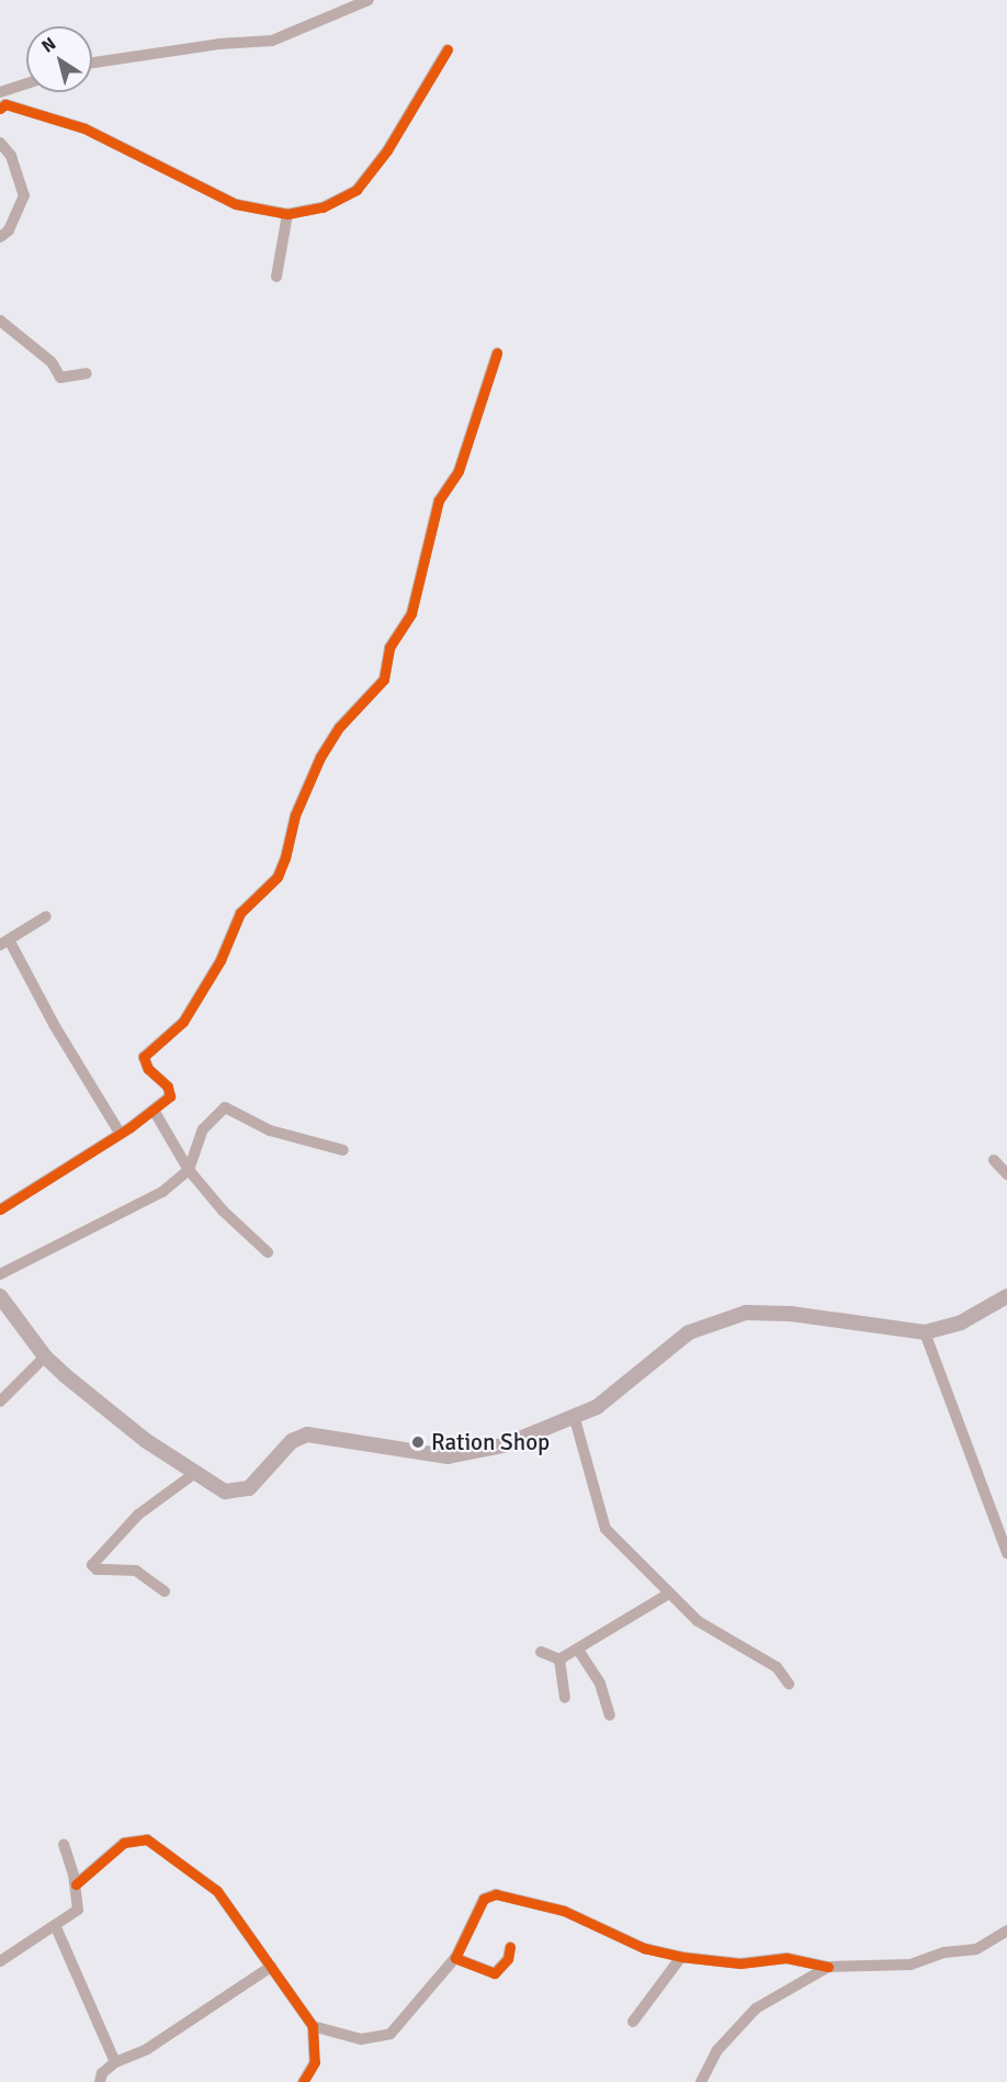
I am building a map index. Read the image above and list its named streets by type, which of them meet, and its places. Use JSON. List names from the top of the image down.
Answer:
{
  "places": ["Ration Shop"],
  "north": "top left"
}
